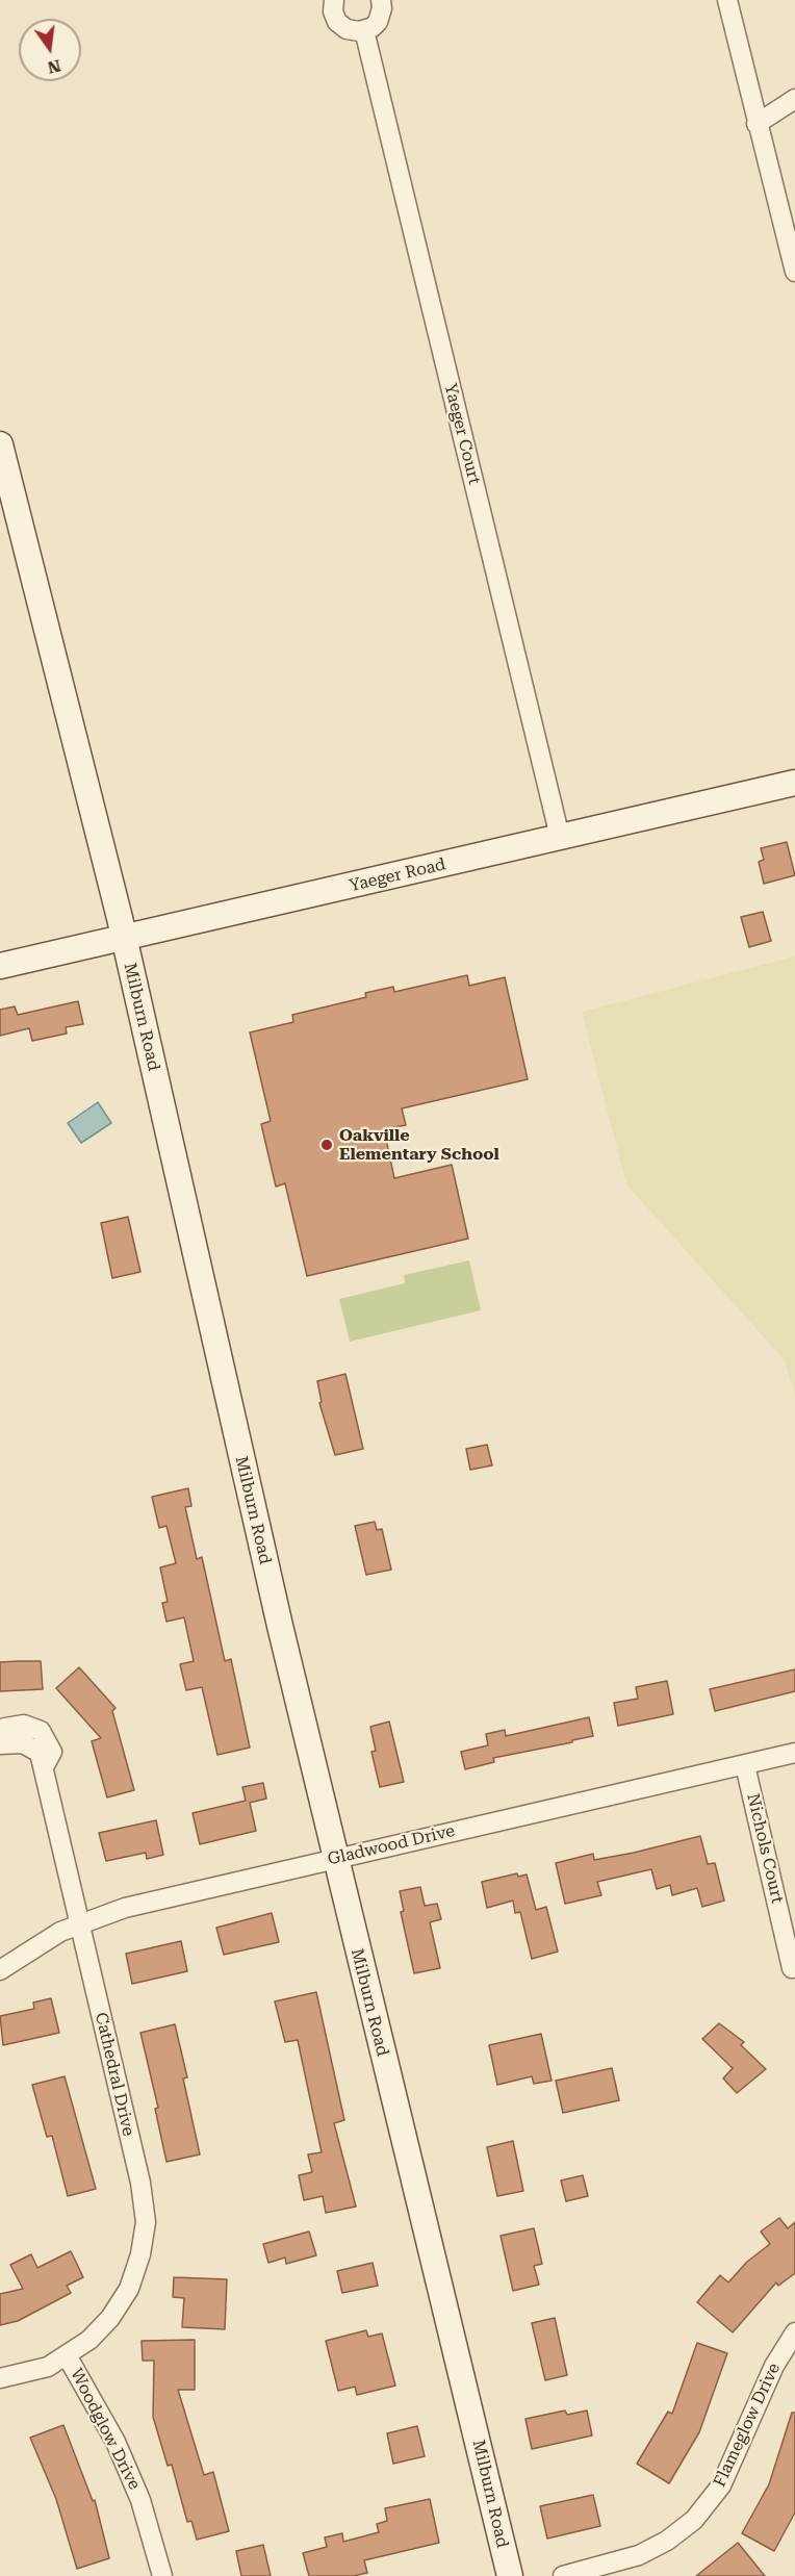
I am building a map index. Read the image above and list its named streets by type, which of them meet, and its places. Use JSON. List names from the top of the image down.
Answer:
{
  "streets": {
    "street": [
      "Yaeger Court",
      "Yaeger Road",
      "Milburn Road",
      "Gladwood Drive",
      "Nichols Court",
      "Cathedral Drive",
      "Flameglow Drive",
      "Woodglow Drive"
    ]
  },
  "crossings": [
    ["Yaeger Court", "Yaeger Road"],
    ["Yaeger Road", "Milburn Road"],
    ["Milburn Road", "Gladwood Drive"],
    ["Gladwood Drive", "Nichols Court"],
    ["Gladwood Drive", "Cathedral Drive"],
    ["Cathedral Drive", "Woodglow Drive"]
  ],
  "places": ["Oakville Elementary School"],
  "north": "bottom"
}
